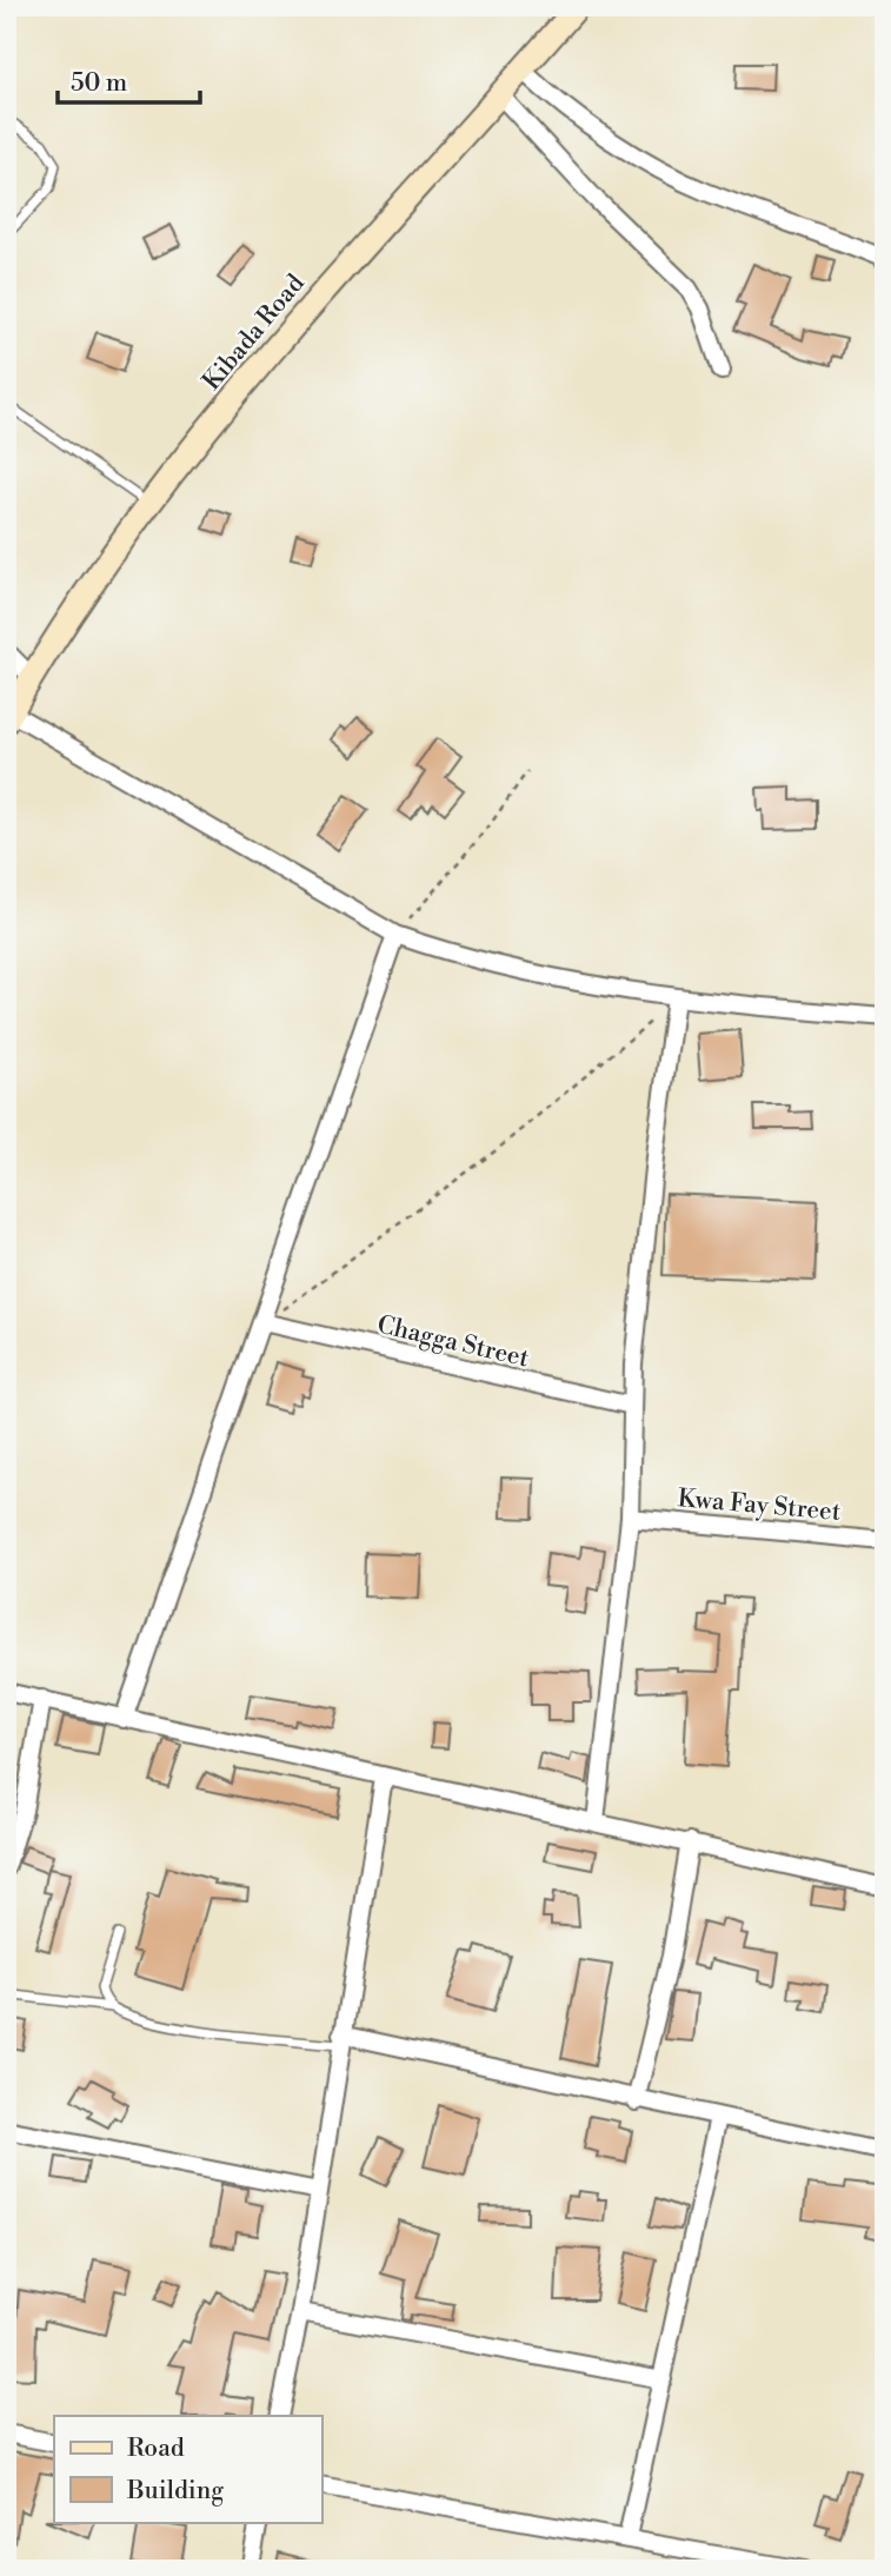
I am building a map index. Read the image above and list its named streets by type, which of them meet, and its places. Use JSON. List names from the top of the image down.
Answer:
{
  "streets": {
    "main road": ["Kibada Road"],
    "street": ["Chagga Street", "Kwa Fay Street"]
  },
  "legend": ["Road", "Building"],
  "scale_bar": "50 m"
}
